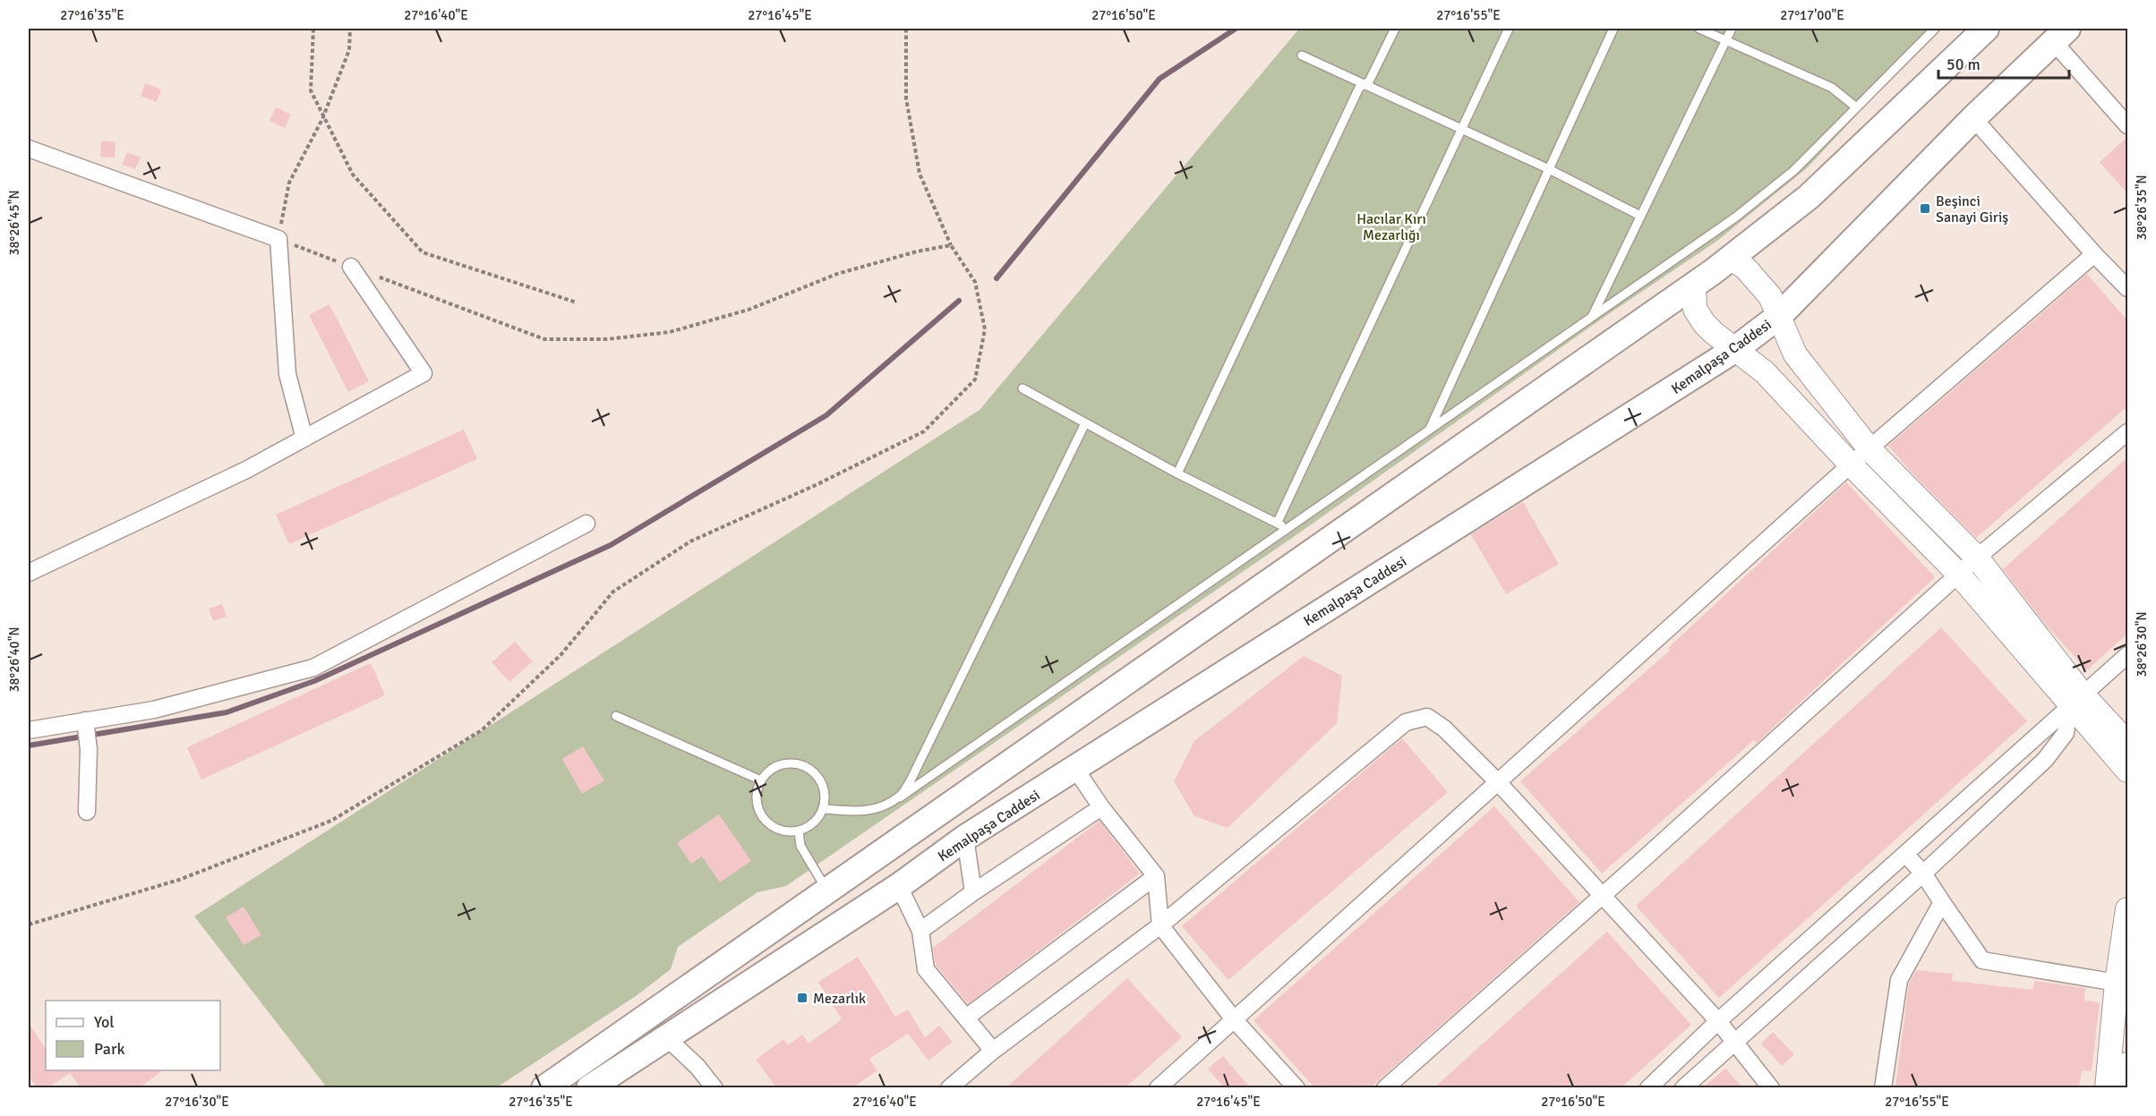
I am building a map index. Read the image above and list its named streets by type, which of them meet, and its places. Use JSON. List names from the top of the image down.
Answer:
{
  "streets": {
    "main road": ["Kemalpaşa Caddesi"]
  },
  "parks": ["Hacılar Kırı Mezarlığı"],
  "places": {
    "transit": ["Beşinci Sanayi Giriş", "Mezarlık"]
  },
  "legend": ["Yol", "Park"],
  "scale_bar": "50 m",
  "coordinates": [
    "27°16'35\"E",
    "27°16'40\"E",
    "27°16'45\"E",
    "27°16'50\"E",
    "27°16'55\"E",
    "27°17'00\"E",
    "38°26'35\"N",
    "38°26'45\"N",
    "38°26'30\"N",
    "38°26'40\"N",
    "27°16'30\"E"
  ]
}
